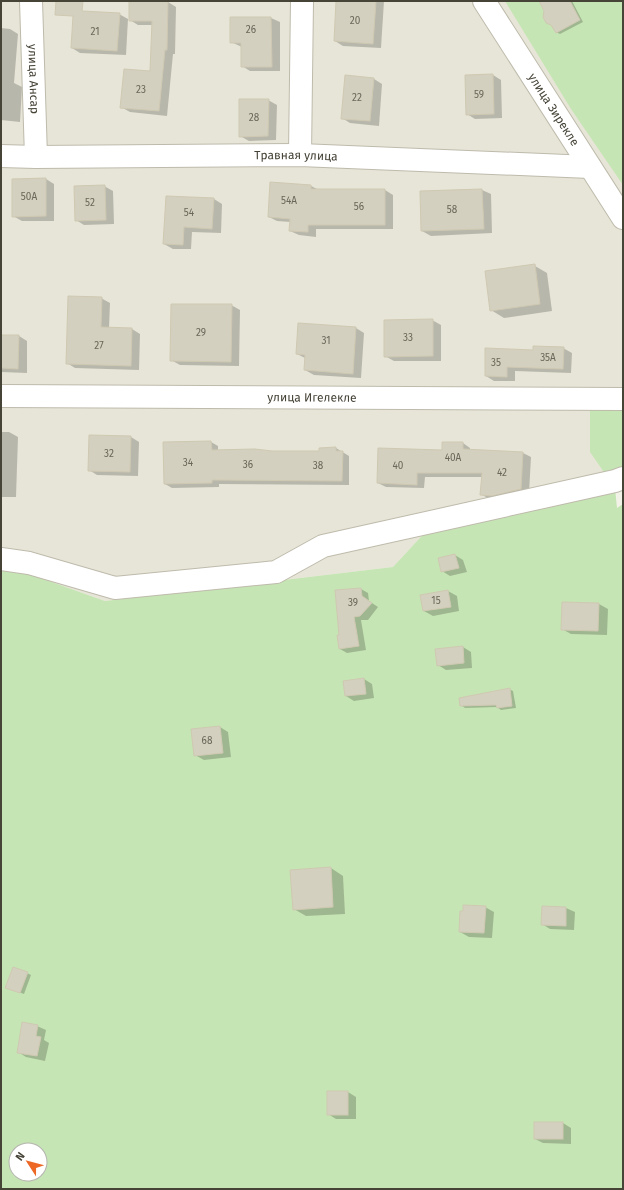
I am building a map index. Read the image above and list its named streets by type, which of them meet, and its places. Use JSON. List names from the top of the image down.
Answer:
{
  "streets": {
    "street": [
      "улица Ансар",
      "улица Зирекле",
      "Травная улица",
      "улица Игелекле"
    ]
  },
  "crossings": [
    ["улица Ансар", "Травная улица"],
    ["улица Зирекле", "Травная улица"]
  ],
  "house_numbers": [
    "20",
    "26",
    "21",
    "23",
    "59",
    "22",
    "28",
    "50А",
    "54А",
    "52",
    "56",
    "58",
    "54",
    "29",
    "33",
    "31",
    "27",
    "35А",
    "35",
    "32",
    "40А",
    "34",
    "36",
    "38",
    "40",
    "42",
    "15",
    "39",
    "68"
  ],
  "north": "top left"
}
